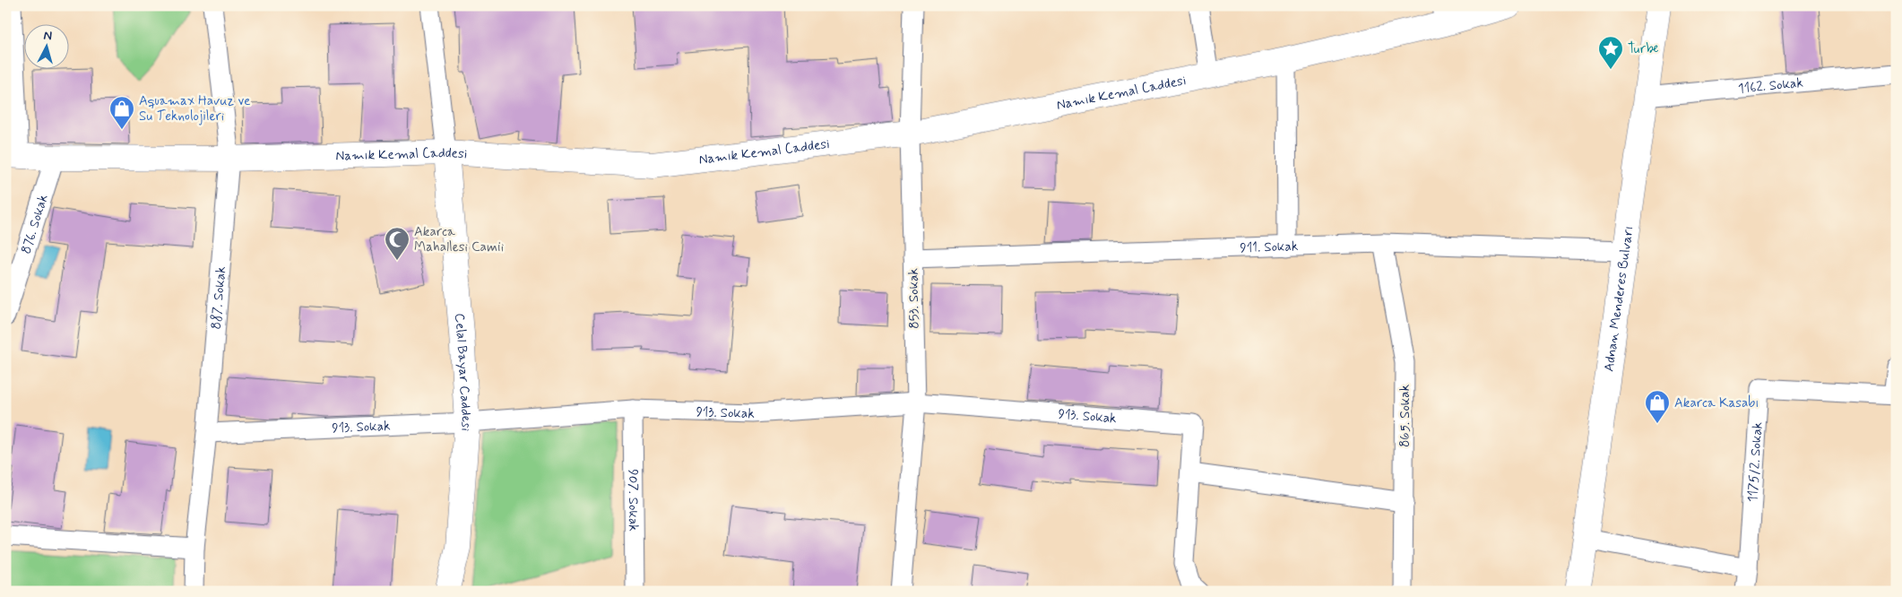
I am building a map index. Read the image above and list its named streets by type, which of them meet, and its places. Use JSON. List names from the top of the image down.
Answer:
{
  "streets": {
    "street": [
      "1162. Sokak",
      "Namık Kemal Caddesi",
      "876. Sokak",
      "911. Sokak",
      "887. Sokak",
      "853. Sokak",
      "Adnan Menderes Bulvarı",
      "Celal Bayar Caddesi",
      "913. Sokak",
      "865. Sokak",
      "1175/2. Sokak",
      "907. Sokak"
    ]
  },
  "crossings": [
    ["1162. Sokak", "Adnan Menderes Bulvarı"],
    ["Namık Kemal Caddesi", "876. Sokak"],
    ["Namık Kemal Caddesi", "887. Sokak"],
    ["Namık Kemal Caddesi", "853. Sokak"],
    ["Namık Kemal Caddesi", "Celal Bayar Caddesi"],
    ["911. Sokak", "853. Sokak"],
    ["911. Sokak", "Adnan Menderes Bulvarı"],
    ["911. Sokak", "865. Sokak"],
    ["887. Sokak", "913. Sokak"],
    ["853. Sokak", "913. Sokak"],
    ["Celal Bayar Caddesi", "913. Sokak"],
    ["913. Sokak", "907. Sokak"]
  ],
  "places": {
    "place": ["Turbe"],
    "shop": ["Aquamax Havuz ve Su Teknolojileri", "Akarca Kasabı"],
    "mosque": ["Akarca Mahallesi Camii"]
  },
  "north": "top"
}
